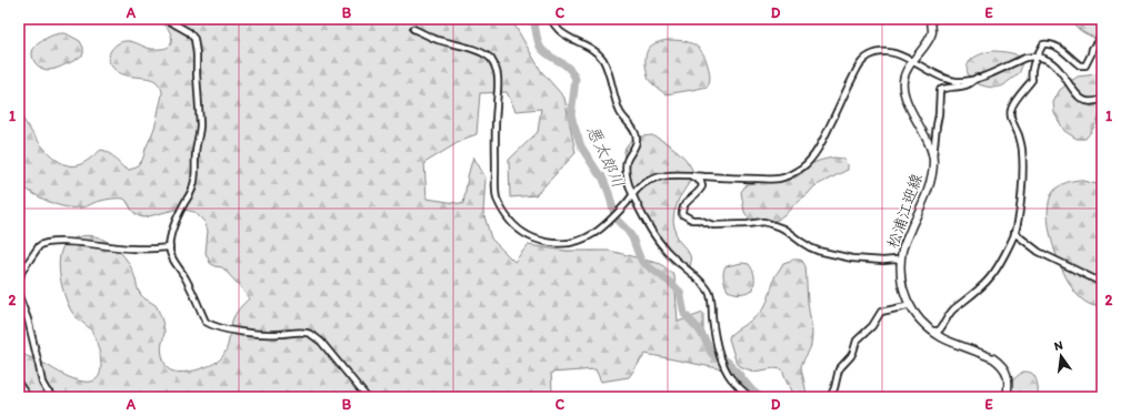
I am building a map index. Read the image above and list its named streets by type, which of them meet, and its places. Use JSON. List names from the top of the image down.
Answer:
{
  "streets": {
    "main road": ["松浦江迎線"]
  },
  "water": ["悪太郎川"],
  "north": "top",
  "grid": {
    "columns": [
      "A",
      "B",
      "C",
      "D",
      "E"
    ],
    "rows": ["1", "2"]
  }
}
